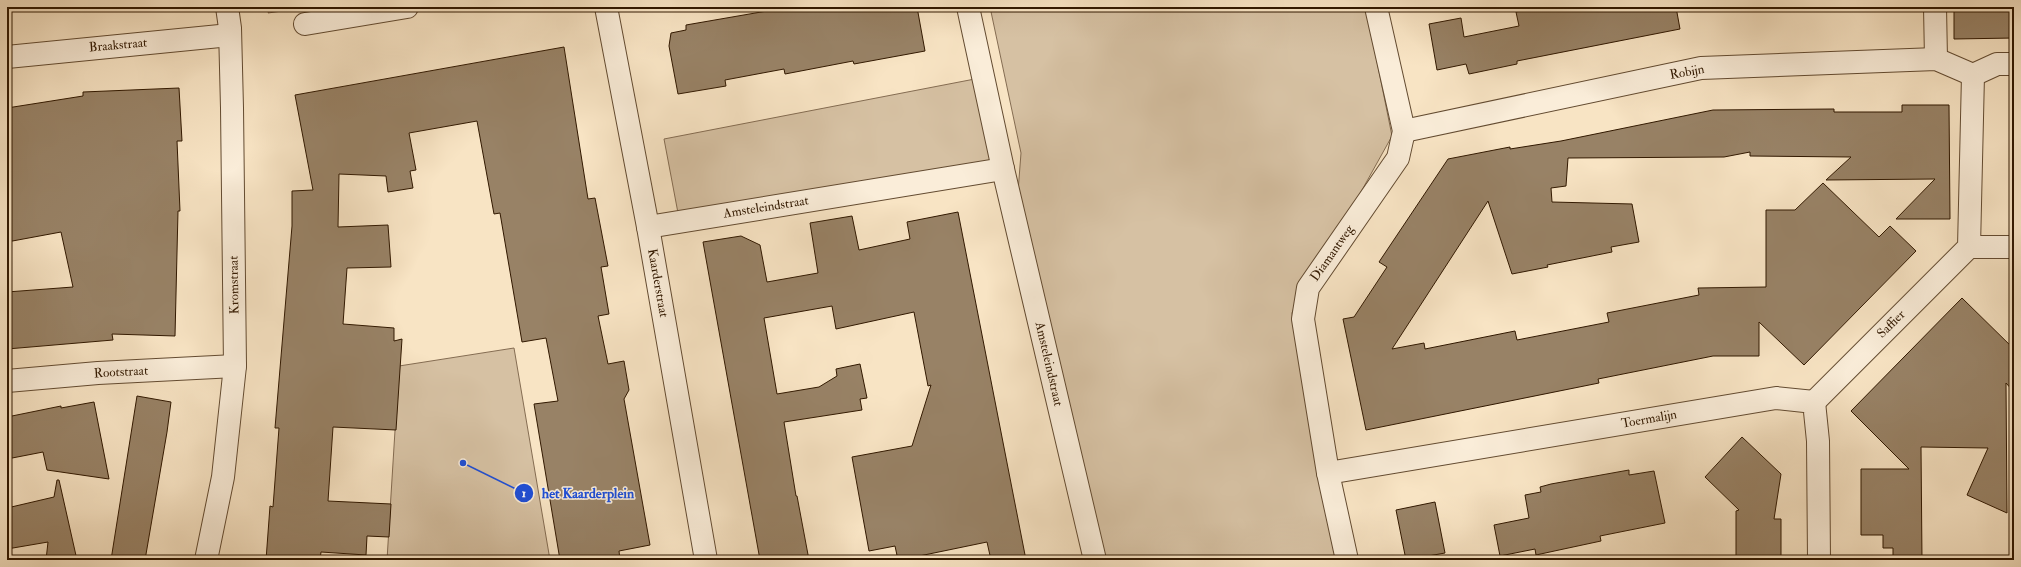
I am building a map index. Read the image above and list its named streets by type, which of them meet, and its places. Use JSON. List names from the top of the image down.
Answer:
{
  "streets": {
    "street": [
      "Braakstraat",
      "Robijn",
      "Amsteleindstraat",
      "Diamantweg",
      "Kaarderstraat",
      "Kromstraat",
      "Saffier",
      "Rootstraat",
      "Toermalijn"
    ]
  },
  "crossings": [
    ["Braakstraat", "Kromstraat"],
    ["Robijn", "Diamantweg"],
    ["Amsteleindstraat", "Kaarderstraat"],
    ["Diamantweg", "Toermalijn"],
    ["Kromstraat", "Rootstraat"],
    ["Saffier", "Toermalijn"]
  ],
  "places": ["het Kaarderplein"]
}
